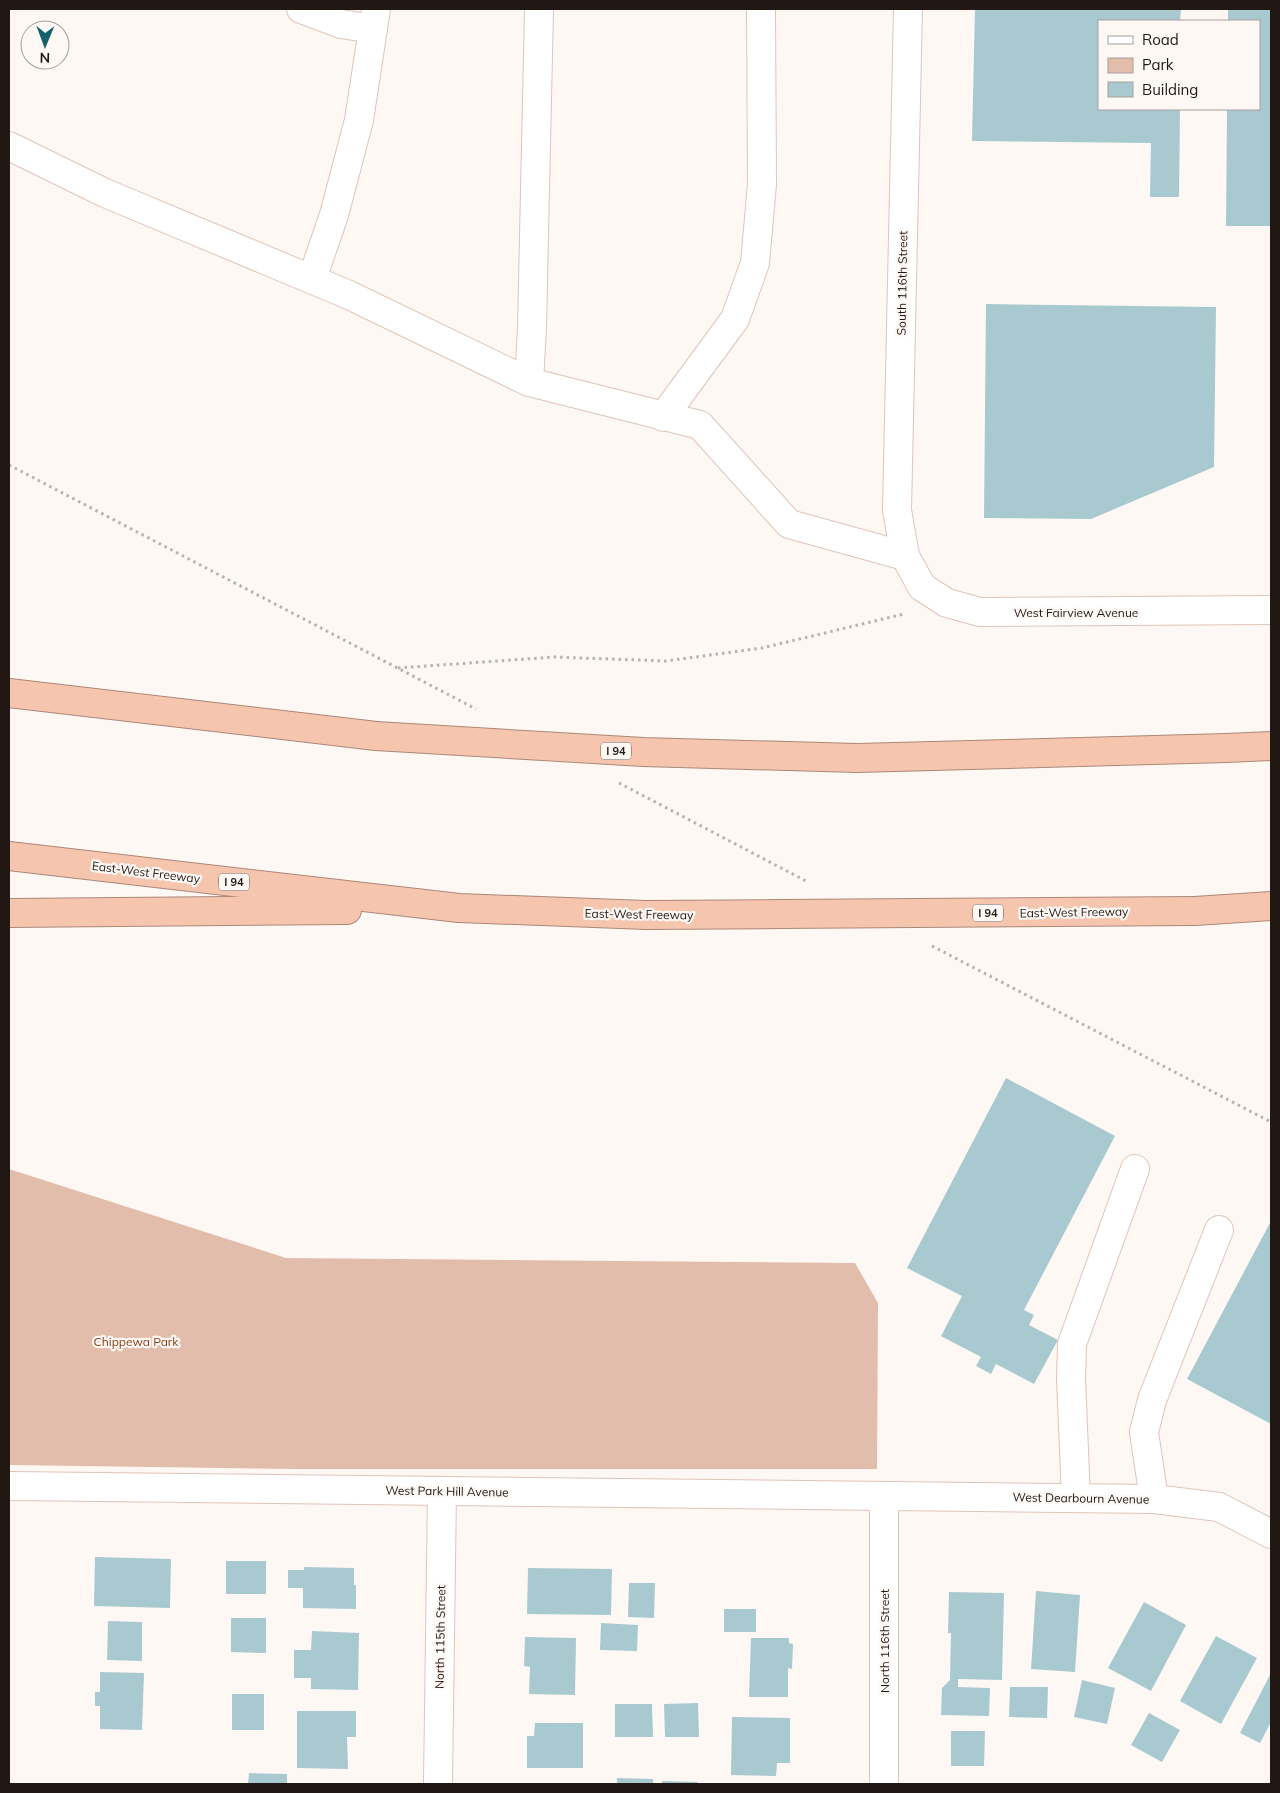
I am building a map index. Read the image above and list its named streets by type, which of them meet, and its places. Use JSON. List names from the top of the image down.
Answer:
{
  "streets": {
    "highway": ["I 94", "East-West Freeway"],
    "street": [
      "South 116th Street",
      "West Fairview Avenue",
      "West Park Hill Avenue",
      "West Dearbourn Avenue",
      "North 115th Street",
      "North 116th Street"
    ]
  },
  "crossings": [
    ["South 116th Street", "West Fairview Avenue"],
    ["West Park Hill Avenue", "West Dearbourn Avenue"],
    ["West Park Hill Avenue", "North 115th Street"],
    ["West Park Hill Avenue", "North 116th Street"],
    ["West Dearbourn Avenue", "North 116th Street"]
  ],
  "parks": ["Chippewa Park"],
  "legend": ["Road", "Park", "Building"],
  "north": "bottom"
}
